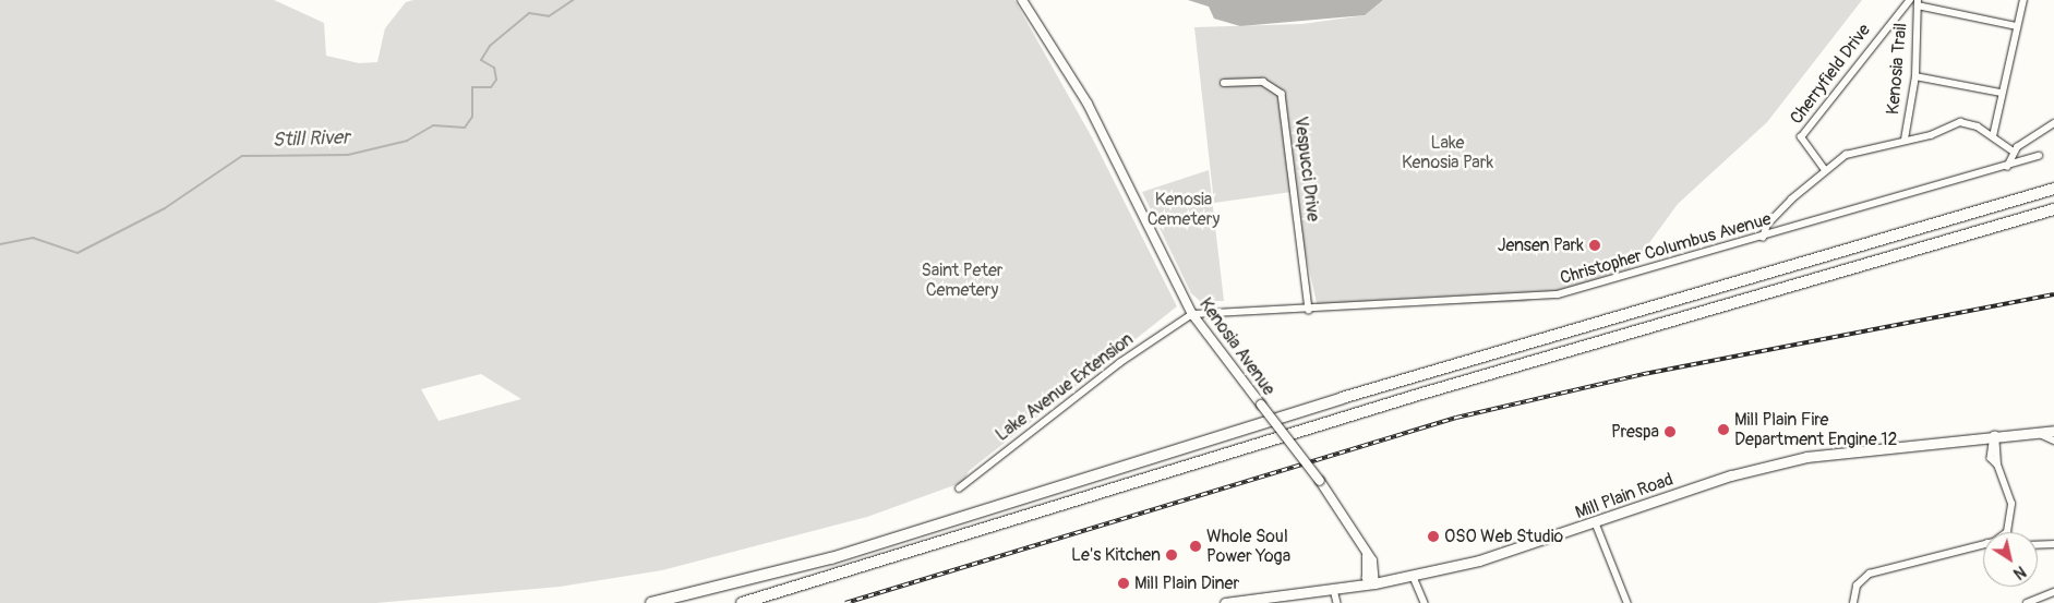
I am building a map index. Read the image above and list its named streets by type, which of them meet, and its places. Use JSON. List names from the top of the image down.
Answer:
{
  "streets": {
    "main road": ["Mill Plain Road"],
    "street": [
      "Kenosia Trail",
      "Cherryfield Drive",
      "Vespucci Drive",
      "Christopher Columbus Avenue",
      "Kenosia Avenue",
      "Lake Avenue Extension"
    ]
  },
  "crossings": [
    ["Vespucci Drive", "Christopher Columbus Avenue"],
    ["Christopher Columbus Avenue", "Kenosia Avenue"],
    ["Christopher Columbus Avenue", "Lake Avenue Extension"],
    ["Kenosia Avenue", "Lake Avenue Extension"],
    ["Kenosia Avenue", "Mill Plain Road"]
  ],
  "water": ["Still River"],
  "parks": ["Lake Kenosia Park", "Kenosia Cemetery", "Saint Peter Cemetery"],
  "places": [
    "Jensen Park",
    "Mill Plain Fire Department Engine 12",
    "Prespa",
    "OSO Web Studio",
    "Whole Soul Power Yoga",
    "Le's Kitchen",
    "Mill Plain Diner"
  ],
  "north": "bottom right"
}
